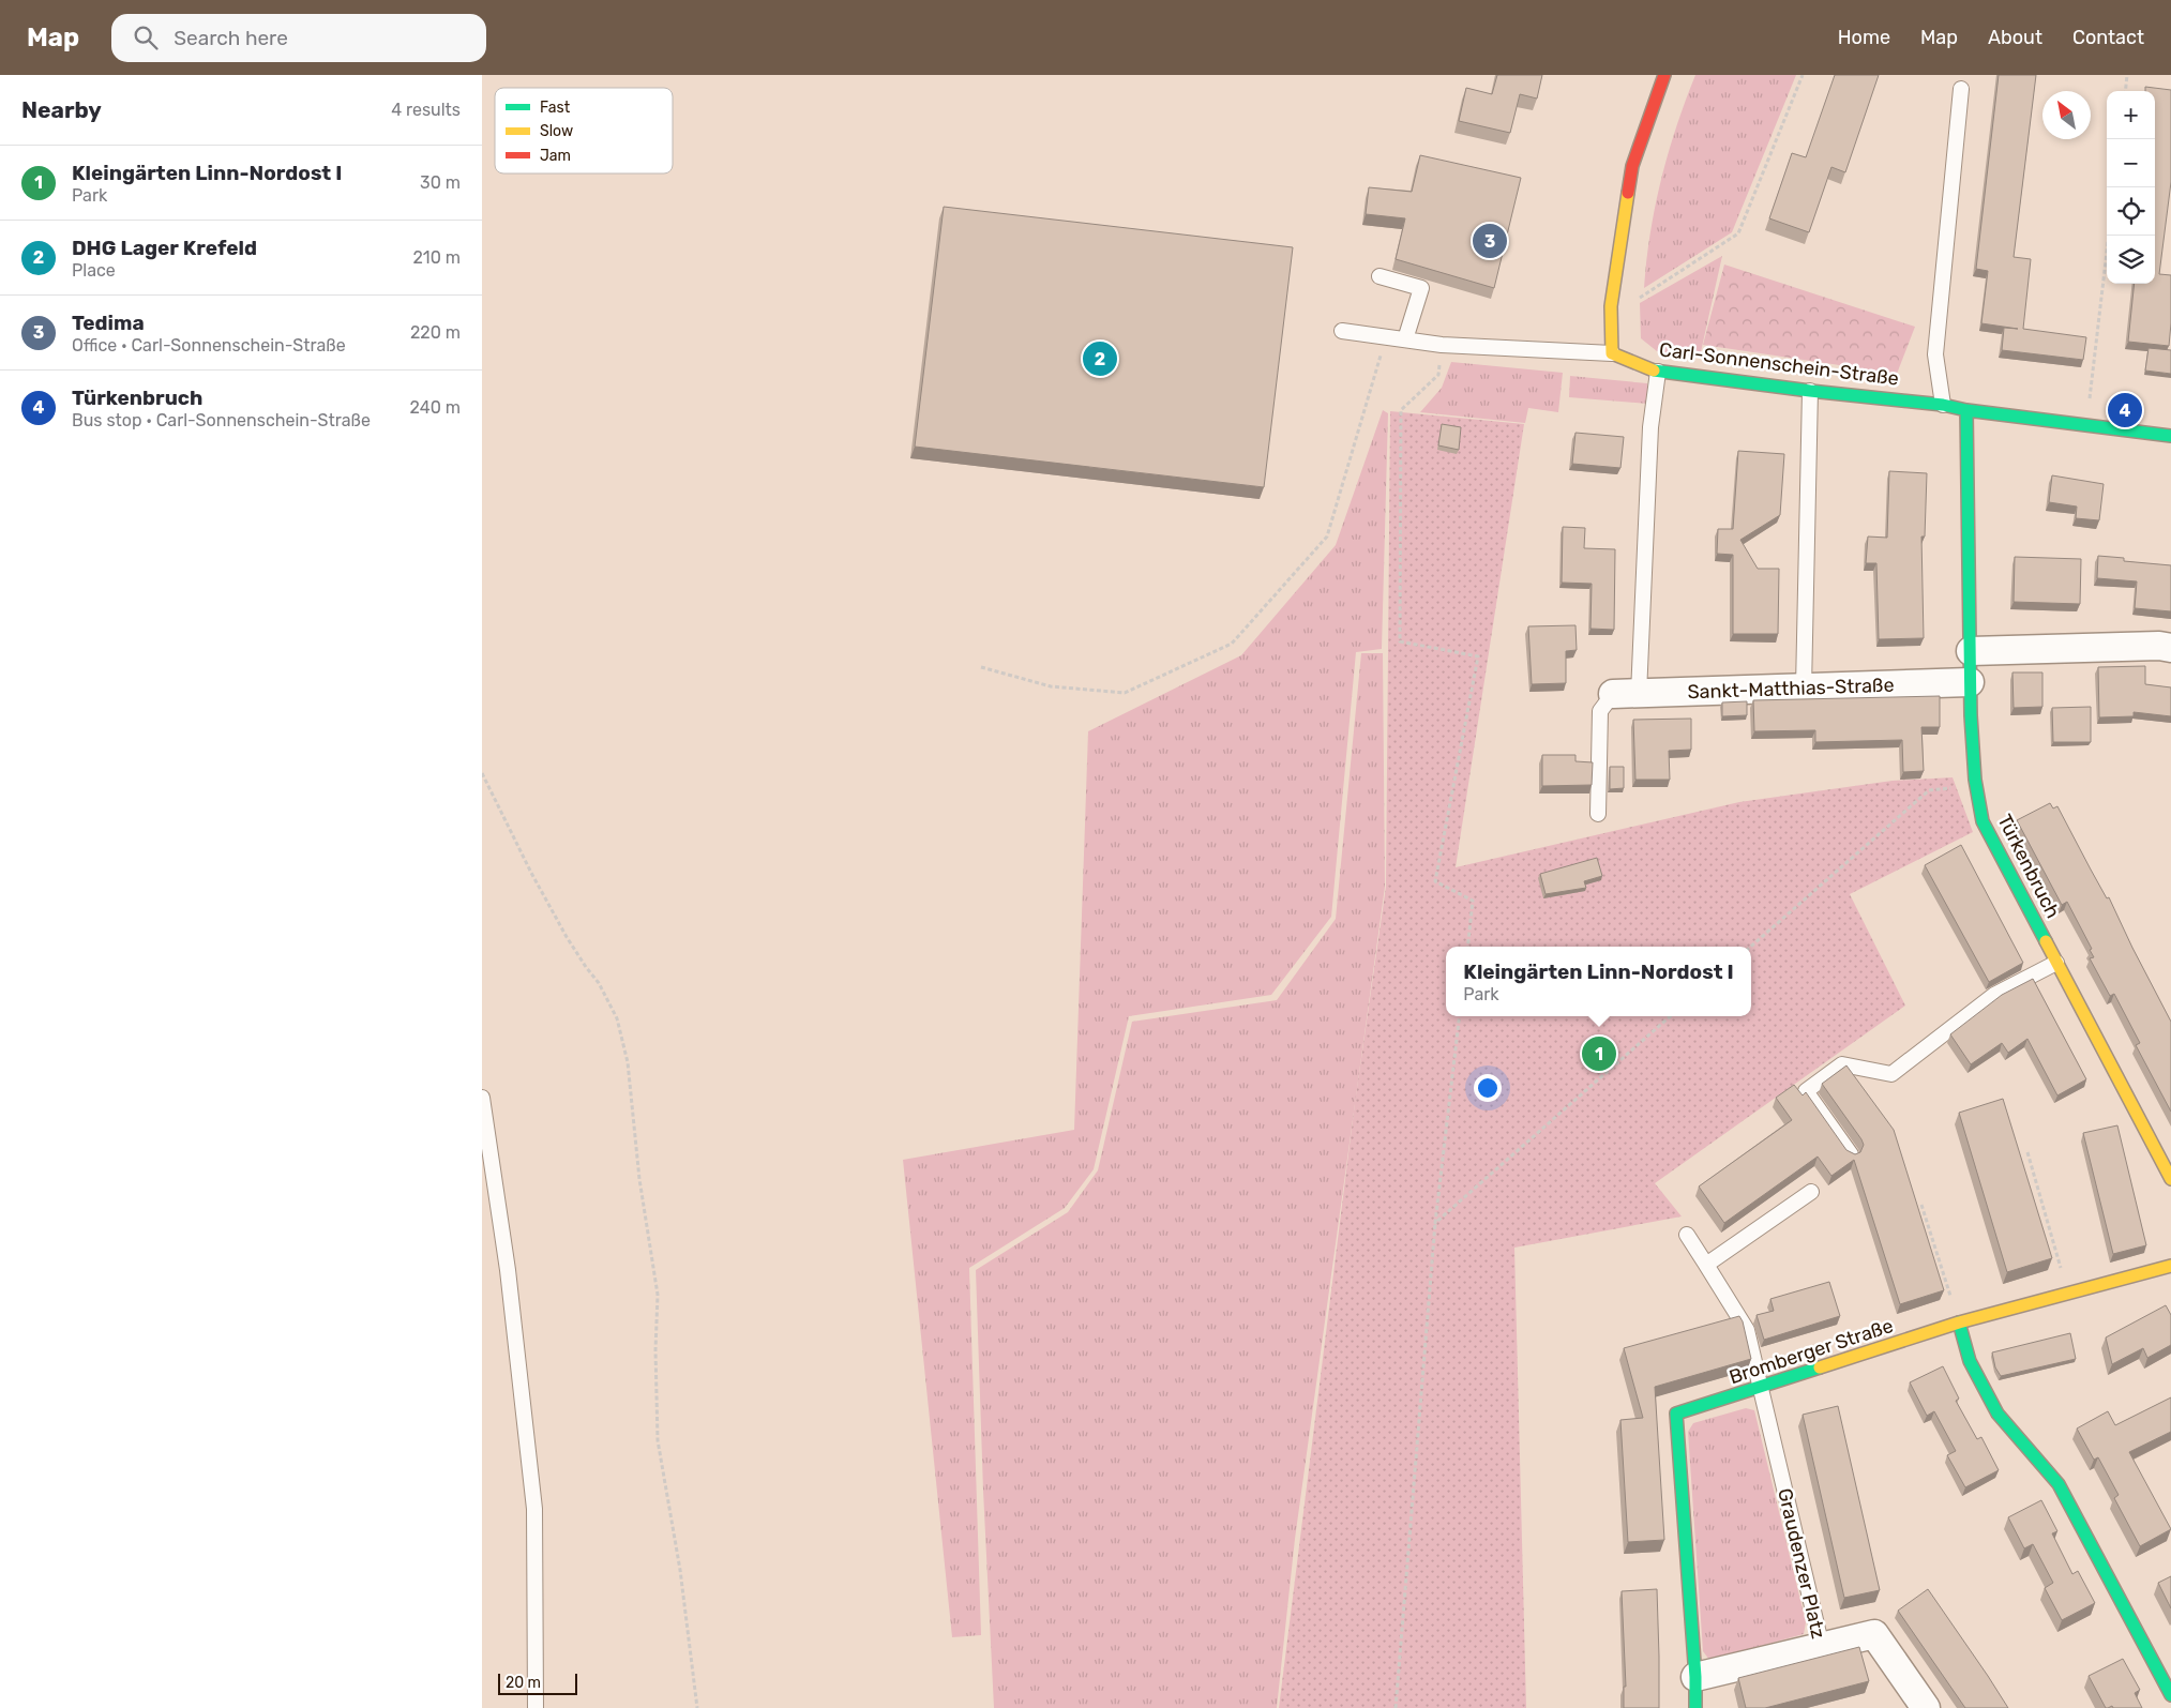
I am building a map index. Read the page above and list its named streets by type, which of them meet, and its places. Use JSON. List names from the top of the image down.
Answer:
{
  "streets": {
    "street": [
      "Carl-Sonnenschein-Straße",
      "Sankt-Matthias-Straße",
      "Türkenbruch",
      "Bromberger Straße",
      "Graudenzer Platz"
    ]
  },
  "crossings": [
    ["Carl-Sonnenschein-Straße", "Türkenbruch"],
    ["Sankt-Matthias-Straße", "Türkenbruch"],
    ["Bromberger Straße", "Graudenzer Platz"]
  ],
  "legend": ["Fast", "Slow", "Jam"],
  "scale_bar": "20 m",
  "north": "top left",
  "page": {
    "header": "Map",
    "search": "Search here",
    "nav": [
      "Home",
      "Map",
      "About",
      "Contact"
    ],
    "heading": ["Nearby", "4 results"],
    "map_buttons": ["+", "−"],
    "list": [
      {
        "mark": "1",
        "name": "Kleingärten Linn-Nordost I",
        "note": "Park",
        "value": "30 m"
      },
      {
        "mark": "2",
        "name": "DHG Lager Krefeld",
        "note": "Place",
        "value": "210 m"
      },
      {
        "mark": "3",
        "name": "Tedima",
        "note": "Office · Carl-Sonnenschein-Straße",
        "value": "220 m"
      },
      {
        "mark": "4",
        "name": "Türkenbruch",
        "note": "Bus stop · Carl-Sonnenschein-Straße",
        "value": "240 m"
      }
    ],
    "pins": [
      "3",
      "2",
      "4",
      "1"
    ],
    "popup": ["Kleingärten Linn-Nordost I", "Park"],
    "scale": "20 m"
  }
}
